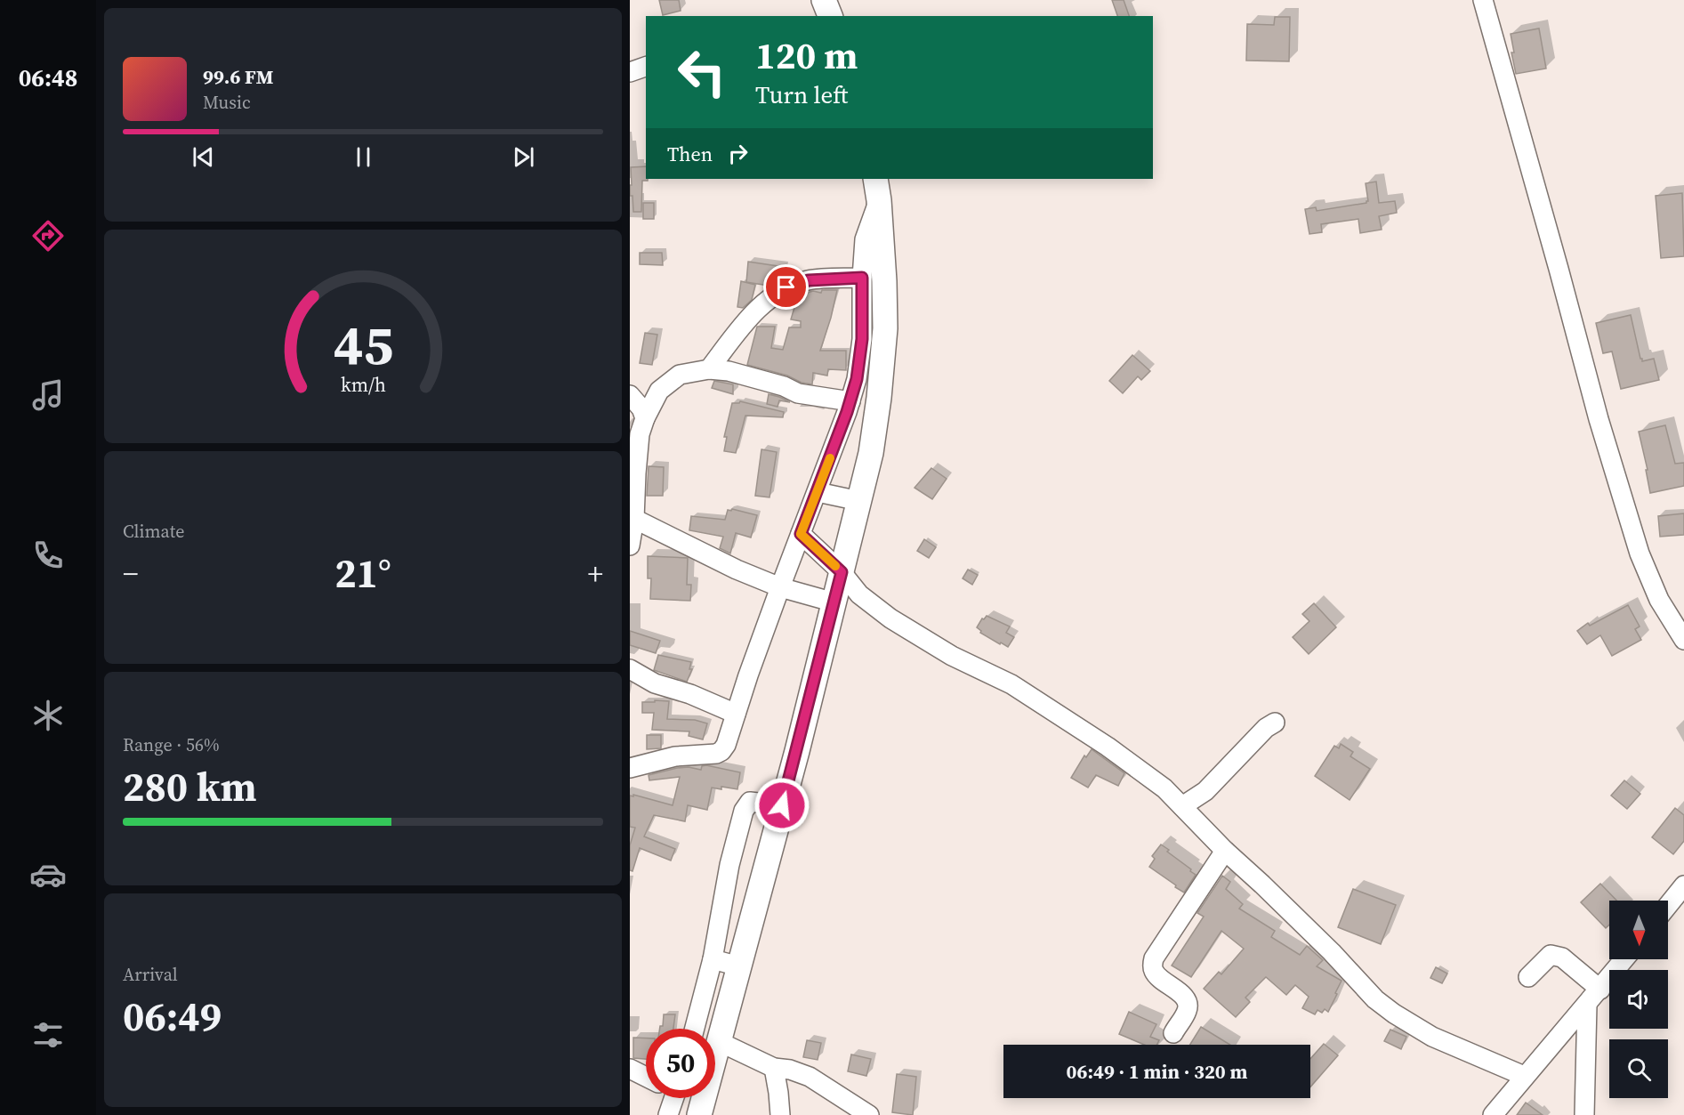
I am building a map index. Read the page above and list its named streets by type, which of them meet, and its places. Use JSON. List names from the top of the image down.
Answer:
{
  "north": "bottom",
  "page": {
    "tabs": "06:48",
    "turn": ["120 m", "Turn left"],
    "song": ["99.6 FM", "Music"],
    "then": "Then",
    "tile": [
      "Climate",
      ["Range · 56%", "280 km"],
      ["Arrival", "06:49"]
    ],
    "heat": ["−", "21°", "+"],
    "limit": "50",
    "trip": "06:49 · 1 min · 320 m",
    "gauge": ["45", "km/h"]
  }
}
